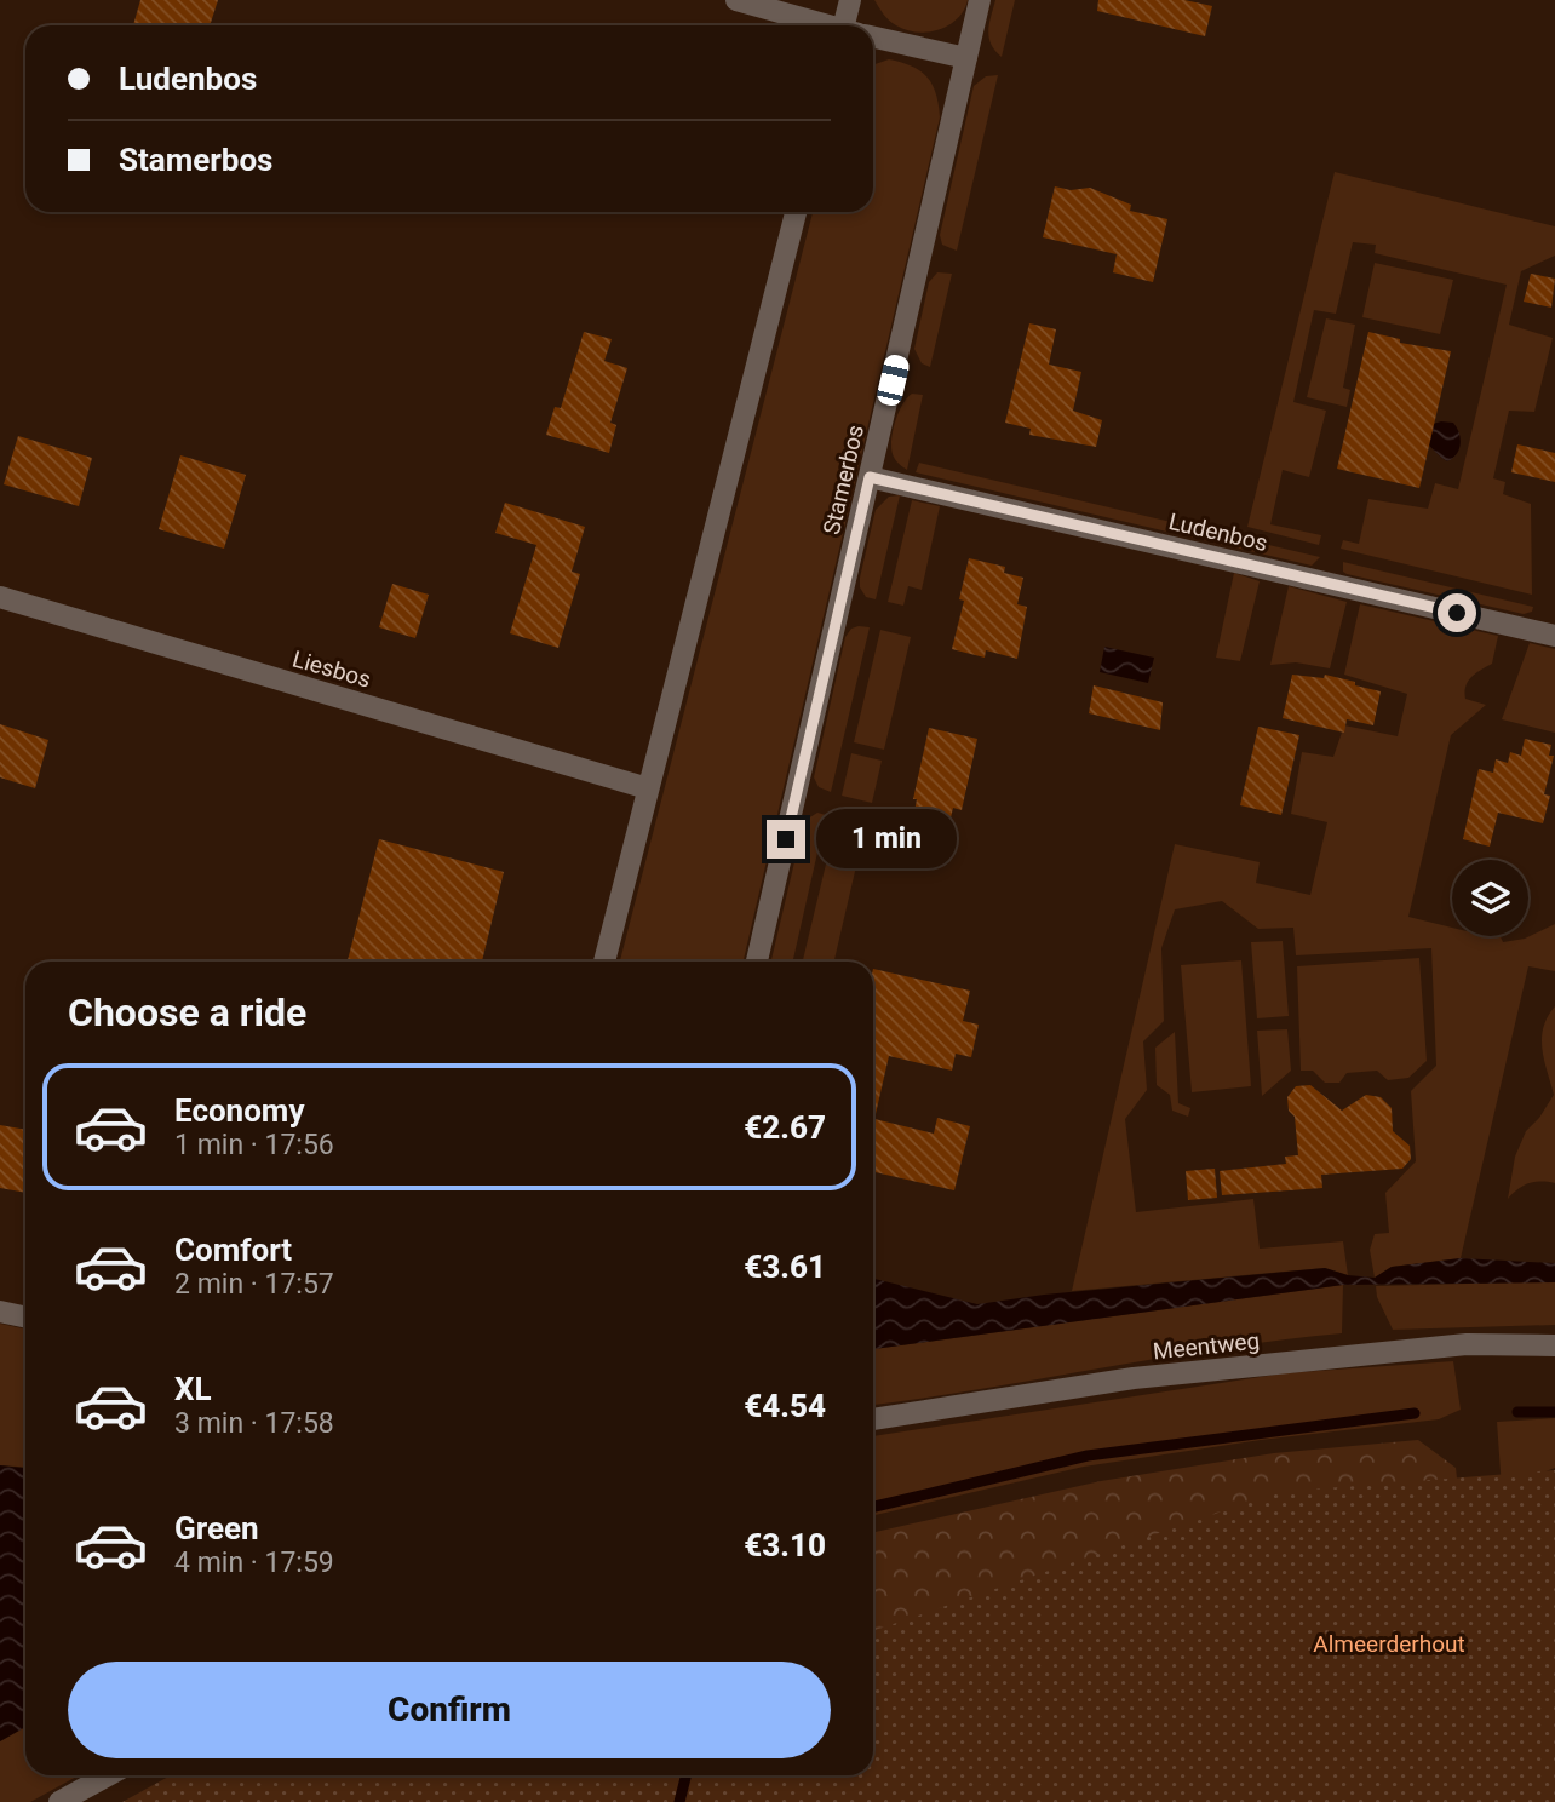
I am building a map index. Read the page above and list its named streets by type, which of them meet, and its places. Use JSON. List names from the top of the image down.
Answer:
{
  "streets": {
    "street": [
      "Stamerbos",
      "Ludenbos",
      "Liesbos",
      "Meentweg"
    ]
  },
  "crossings": [
    ["Stamerbos", "Ludenbos"]
  ],
  "parks": ["Almeerderhout"],
  "page": {
    "banner": ["Ludenbos", "Stamerbos"],
    "bubble": "1 min",
    "heading": "Choose a ride",
    "list": [
      {
        "name": "Economy",
        "note": "1 min · 17:56",
        "value": "€2.67"
      },
      {
        "name": "Comfort",
        "note": "2 min · 17:57",
        "value": "€3.61"
      },
      {
        "name": "XL",
        "note": "3 min · 17:58",
        "value": "€4.54"
      },
      {
        "name": "Green",
        "note": "4 min · 17:59",
        "value": "€3.10"
      }
    ],
    "buttons": "Confirm"
  }
}
